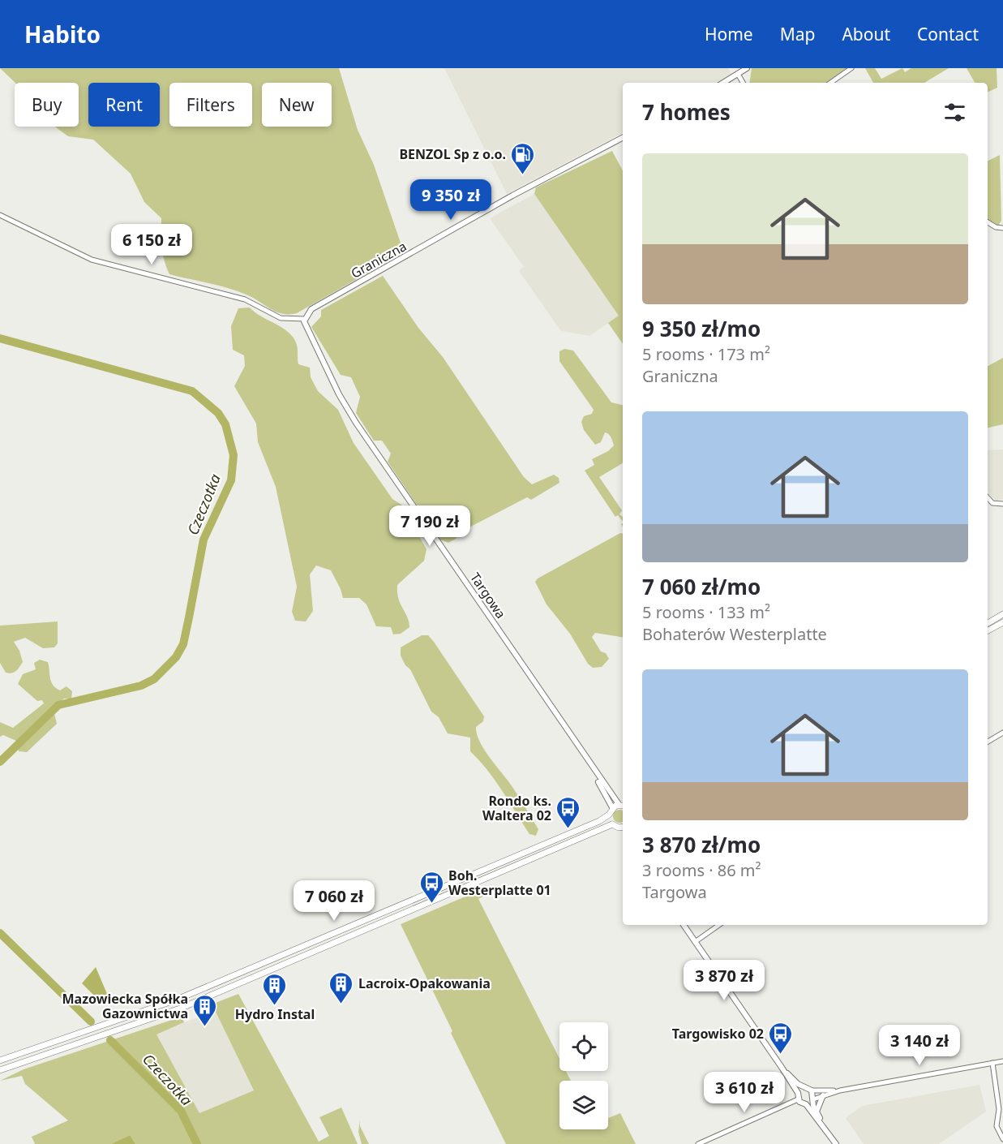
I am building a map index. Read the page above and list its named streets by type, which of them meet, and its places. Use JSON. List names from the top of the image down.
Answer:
{
  "streets": {
    "street": ["Graniczna", "Targowa"]
  },
  "crossings": [
    ["Graniczna", "Targowa"]
  ],
  "water": ["Czeczotka"],
  "places": {
    "fuel station": ["BENZOL Sp z o.o."],
    "bus stop": ["Rondo ks. Waltera 02", "Boh. Westerplatte 01", "Targowisko 02"],
    "building": ["Lacroix-Opakowania", "Hydro Instal", "Mazowiecka Spółka Gazownictwa"]
  },
  "page": {
    "header": "Habito",
    "nav": [
      "Home",
      "Map",
      "About",
      "Contact"
    ],
    "chip": [
      "Buy",
      "Rent",
      "Filters",
      "New"
    ],
    "heading": "7 homes",
    "list": [
      {
        "name": "9 350 zł/mo",
        "note": "5 rooms · 173 m² · Graniczna"
      },
      {
        "name": "7 060 zł/mo",
        "note": "5 rooms · 133 m² · Bohaterów Westerplatte"
      },
      {
        "name": "3 870 zł/mo",
        "note": "3 rooms · 86 m² · Targowa"
      }
    ],
    "price": [
      "9 350 zł",
      "6 150 zł",
      "7 190 zł",
      "7 060 zł",
      "3 870 zł",
      "3 140 zł",
      "3 610 zł"
    ]
  }
}
